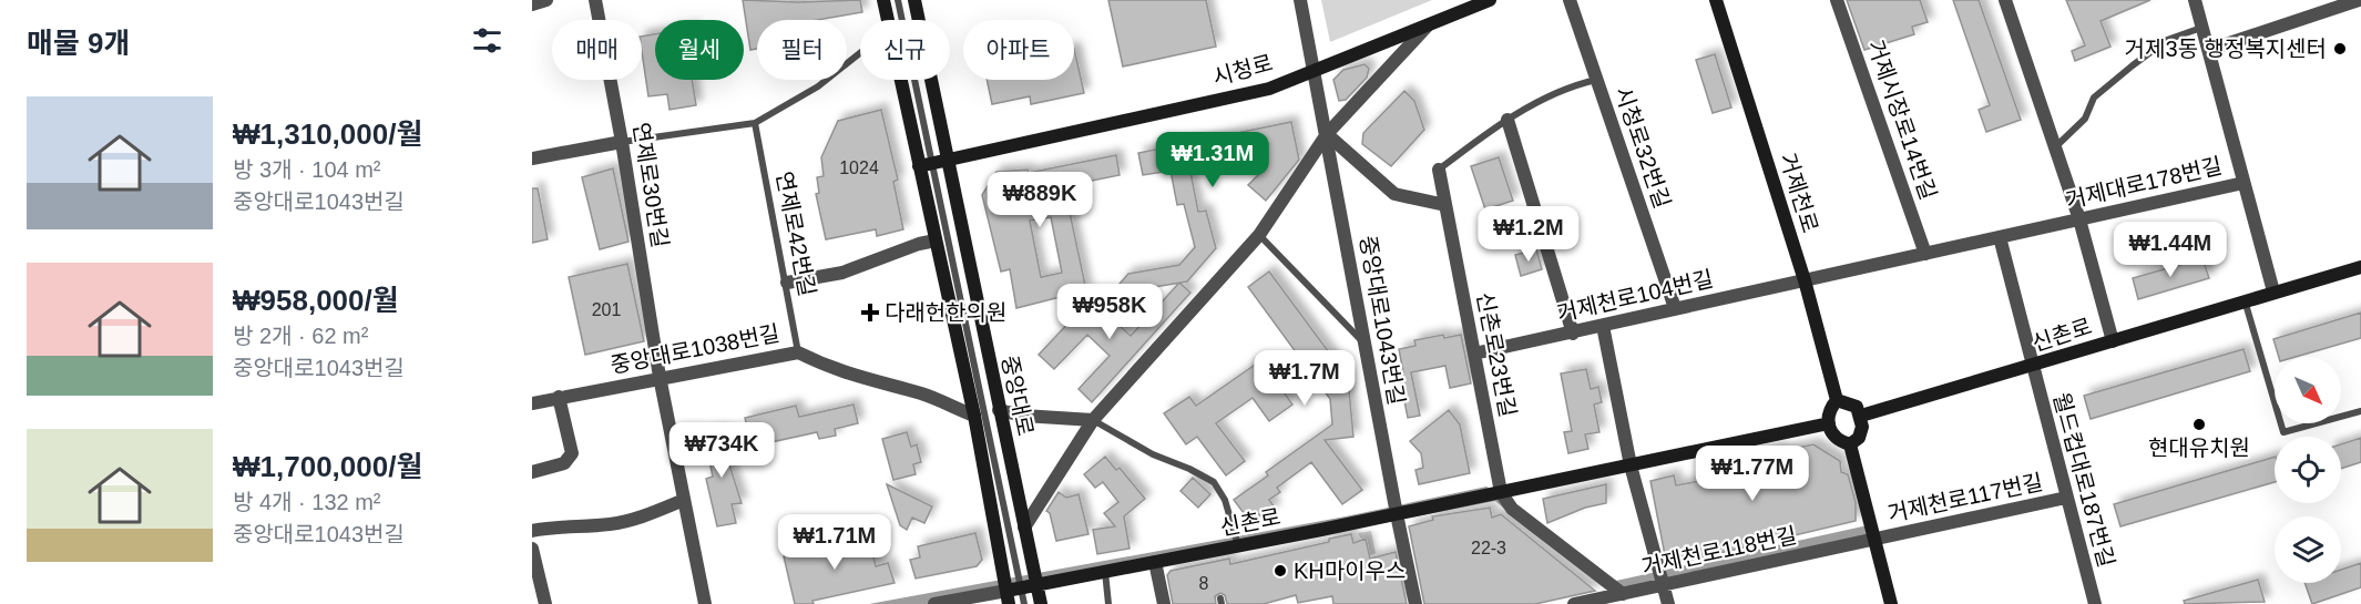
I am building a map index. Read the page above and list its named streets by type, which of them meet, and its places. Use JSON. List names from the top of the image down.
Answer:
{
  "streets": {
    "main road": [
      "시청로",
      "거제천로",
      "신촌로",
      "중앙대로"
    ],
    "street": [
      "거제시장로14번길",
      "시청로32번길",
      "거제대로178번길",
      "연제로30번길",
      "거제천로104번길",
      "중앙대로1043번길",
      "중앙대로1038번길",
      "신촌로23번길",
      "월드컵대로187번길",
      "거제천로117번길",
      "거제천로118번길"
    ],
    "lane": ["연제로42번길"]
  },
  "crossings": [
    ["시청로", "중앙대로1043번길"],
    ["시청로", "중앙대로"],
    ["거제시장로14번길", "거제대로178번길"],
    ["시청로32번길", "거제천로104번길"],
    ["시청로32번길", "신촌로23번길"],
    ["거제대로178번길", "거제천로"],
    ["거제대로178번길", "거제천로104번길"],
    ["거제대로178번길", "월드컵대로187번길"],
    ["연제로30번길", "중앙대로1038번길"],
    ["거제천로", "거제천로104번길"],
    ["거제천로", "신촌로"],
    ["연제로42번길", "중앙대로1038번길"],
    ["거제천로104번길", "신촌로23번길"],
    ["중앙대로1043번길", "신촌로"],
    ["신촌로", "신촌로23번길"],
    ["신촌로", "중앙대로"],
    ["신촌로", "월드컵대로187번길"],
    ["월드컵대로187번길", "거제천로117번길"],
    ["거제천로117번길", "거제천로118번길"]
  ],
  "places": {
    "other": ["거제3동 행정복지센터", "현대유치원", "KH마이우스"],
    "health": ["다래헌한의원"]
  },
  "house_numbers": [
    "1024",
    "201",
    "22-3",
    "8"
  ],
  "north": "bottom right",
  "page": {
    "heading": "매물 9개",
    "chip": [
      "매매",
      "월세",
      "필터",
      "신규",
      "아파트"
    ],
    "list": [
      {
        "name": "₩1,310,000/월",
        "note": "방 3개 · 104 m² · 중앙대로1043번길"
      },
      {
        "name": "₩958,000/월",
        "note": "방 2개 · 62 m² · 중앙대로1043번길"
      },
      {
        "name": "₩1,700,000/월",
        "note": "방 4개 · 132 m² · 중앙대로1043번길"
      }
    ],
    "price": [
      "₩1.31M",
      "₩889K",
      "₩1.2M",
      "₩1.44M",
      "₩958K",
      "₩1.7M",
      "₩734K",
      "₩1.77M",
      "₩1.71M"
    ]
  }
}
